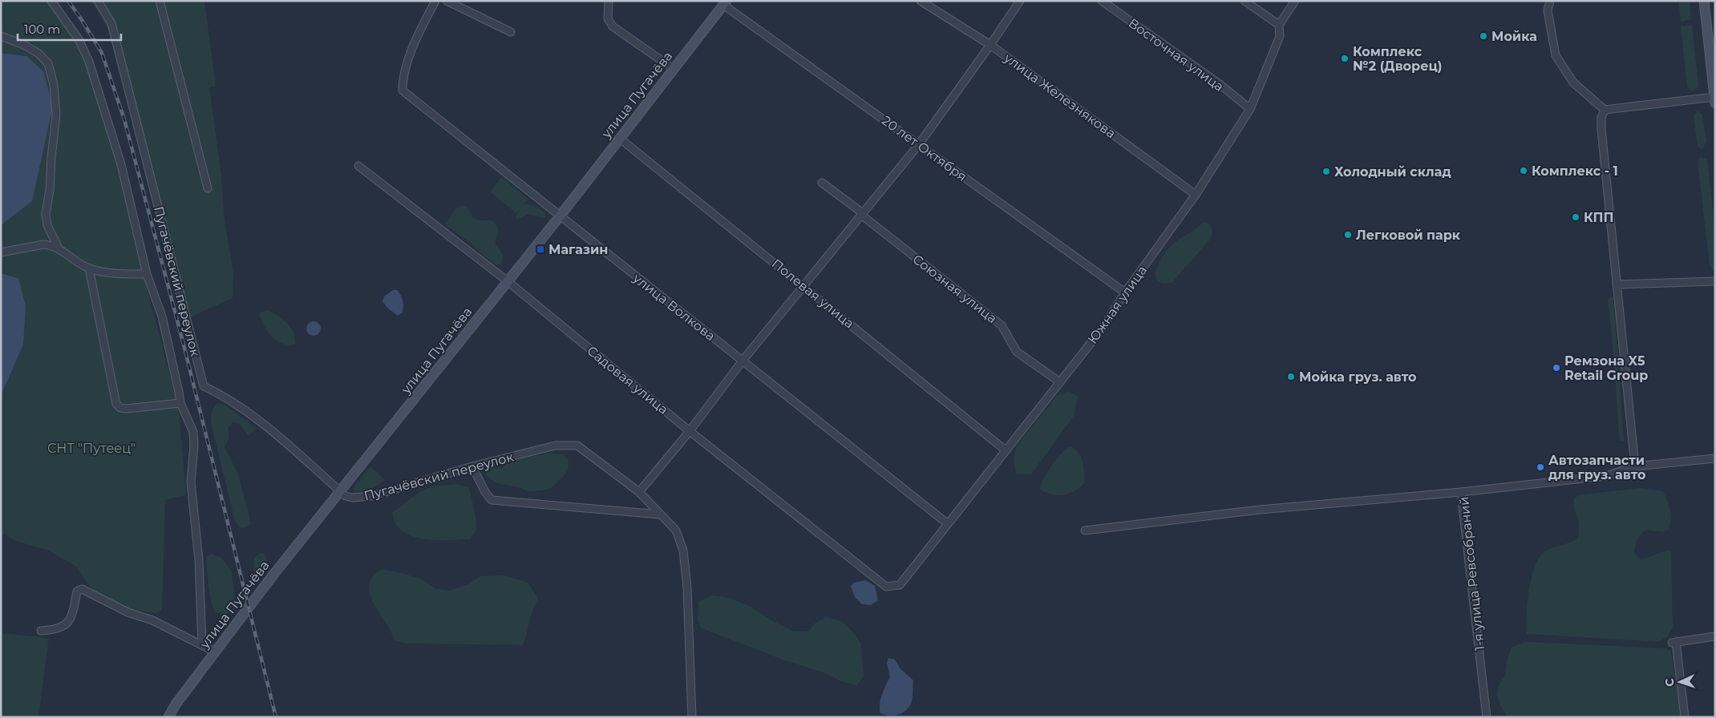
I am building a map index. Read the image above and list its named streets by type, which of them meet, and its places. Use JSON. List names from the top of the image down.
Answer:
{
  "streets": {
    "street": [
      "Восточная улица",
      "улица Пугачёва",
      "улица Железнякова",
      "20 лет Октября",
      "Пугачёвский переулок",
      "Союзная улица",
      "Полевая улица",
      "Южная улица",
      "улица Волкова",
      "Садовая улица",
      "1-я улица Ревсобраний"
    ]
  },
  "crossings": [
    ["Восточная улица", "Южная улица"],
    ["улица Пугачёва", "20 лет Октября"],
    ["улица Пугачёва", "Пугачёвский переулок"],
    ["улица Пугачёва", "Полевая улица"],
    ["улица Пугачёва", "улица Волкова"],
    ["улица Пугачёва", "Садовая улица"],
    ["улица Железнякова", "Южная улица"],
    ["20 лет Октября", "Южная улица"],
    ["Союзная улица", "Южная улица"],
    ["Полевая улица", "Южная улица"],
    ["Южная улица", "улица Волкова"],
    ["Южная улица", "Садовая улица"]
  ],
  "parks": ["СНТ \"Путеец\""],
  "places": {
    "other": [
      "Мойка",
      "Комплекс №2 (Дворец)",
      "Комплекс - 1",
      "Холодный склад",
      "КПП",
      "Легковой парк",
      "Ремзона X5 Retail Group",
      "Мойка груз. авто",
      "Автозапчасти для груз. авто"
    ],
    "transit": ["Магазин"]
  },
  "scale_bar": "100 m",
  "north": "left"
}
